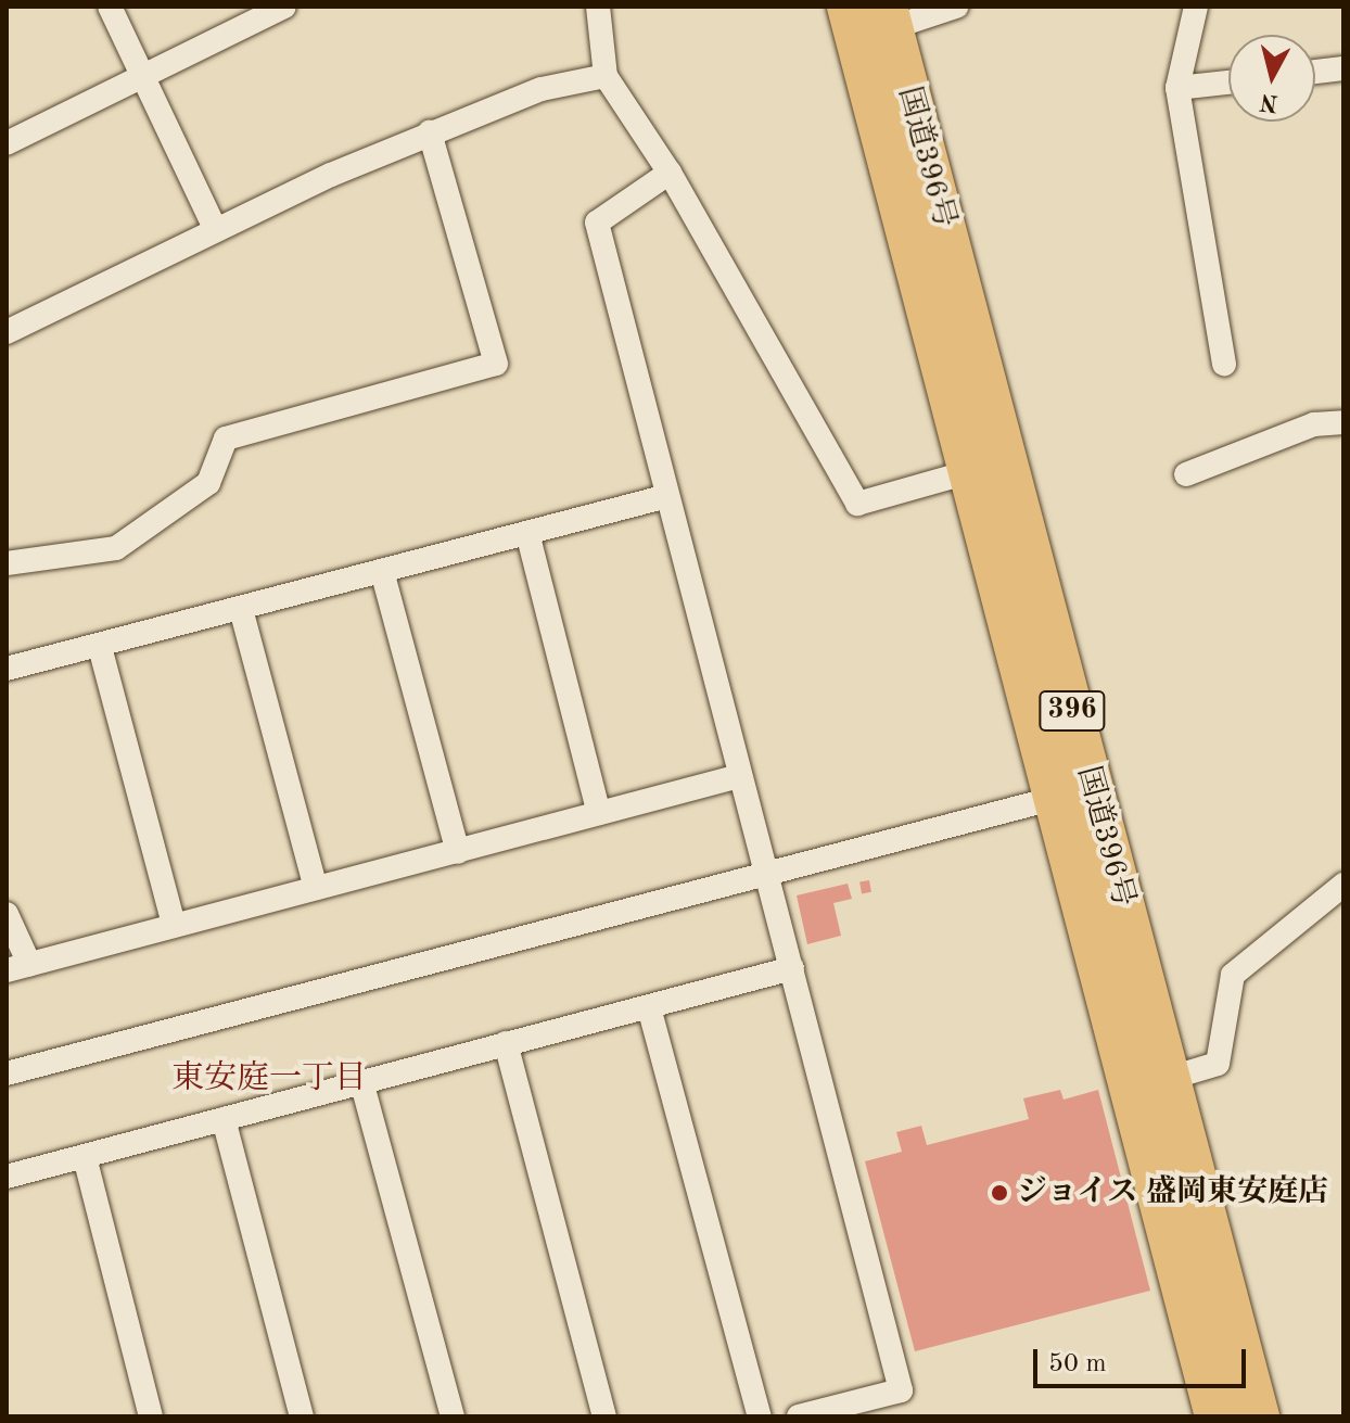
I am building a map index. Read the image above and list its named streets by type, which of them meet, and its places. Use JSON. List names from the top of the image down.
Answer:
{
  "streets": {
    "highway": ["国道396号", "396"]
  },
  "districts": ["東安庭一丁目"],
  "places": ["ジョイス 盛岡東安庭店"],
  "scale_bar": "50 m",
  "north": "bottom"
}
